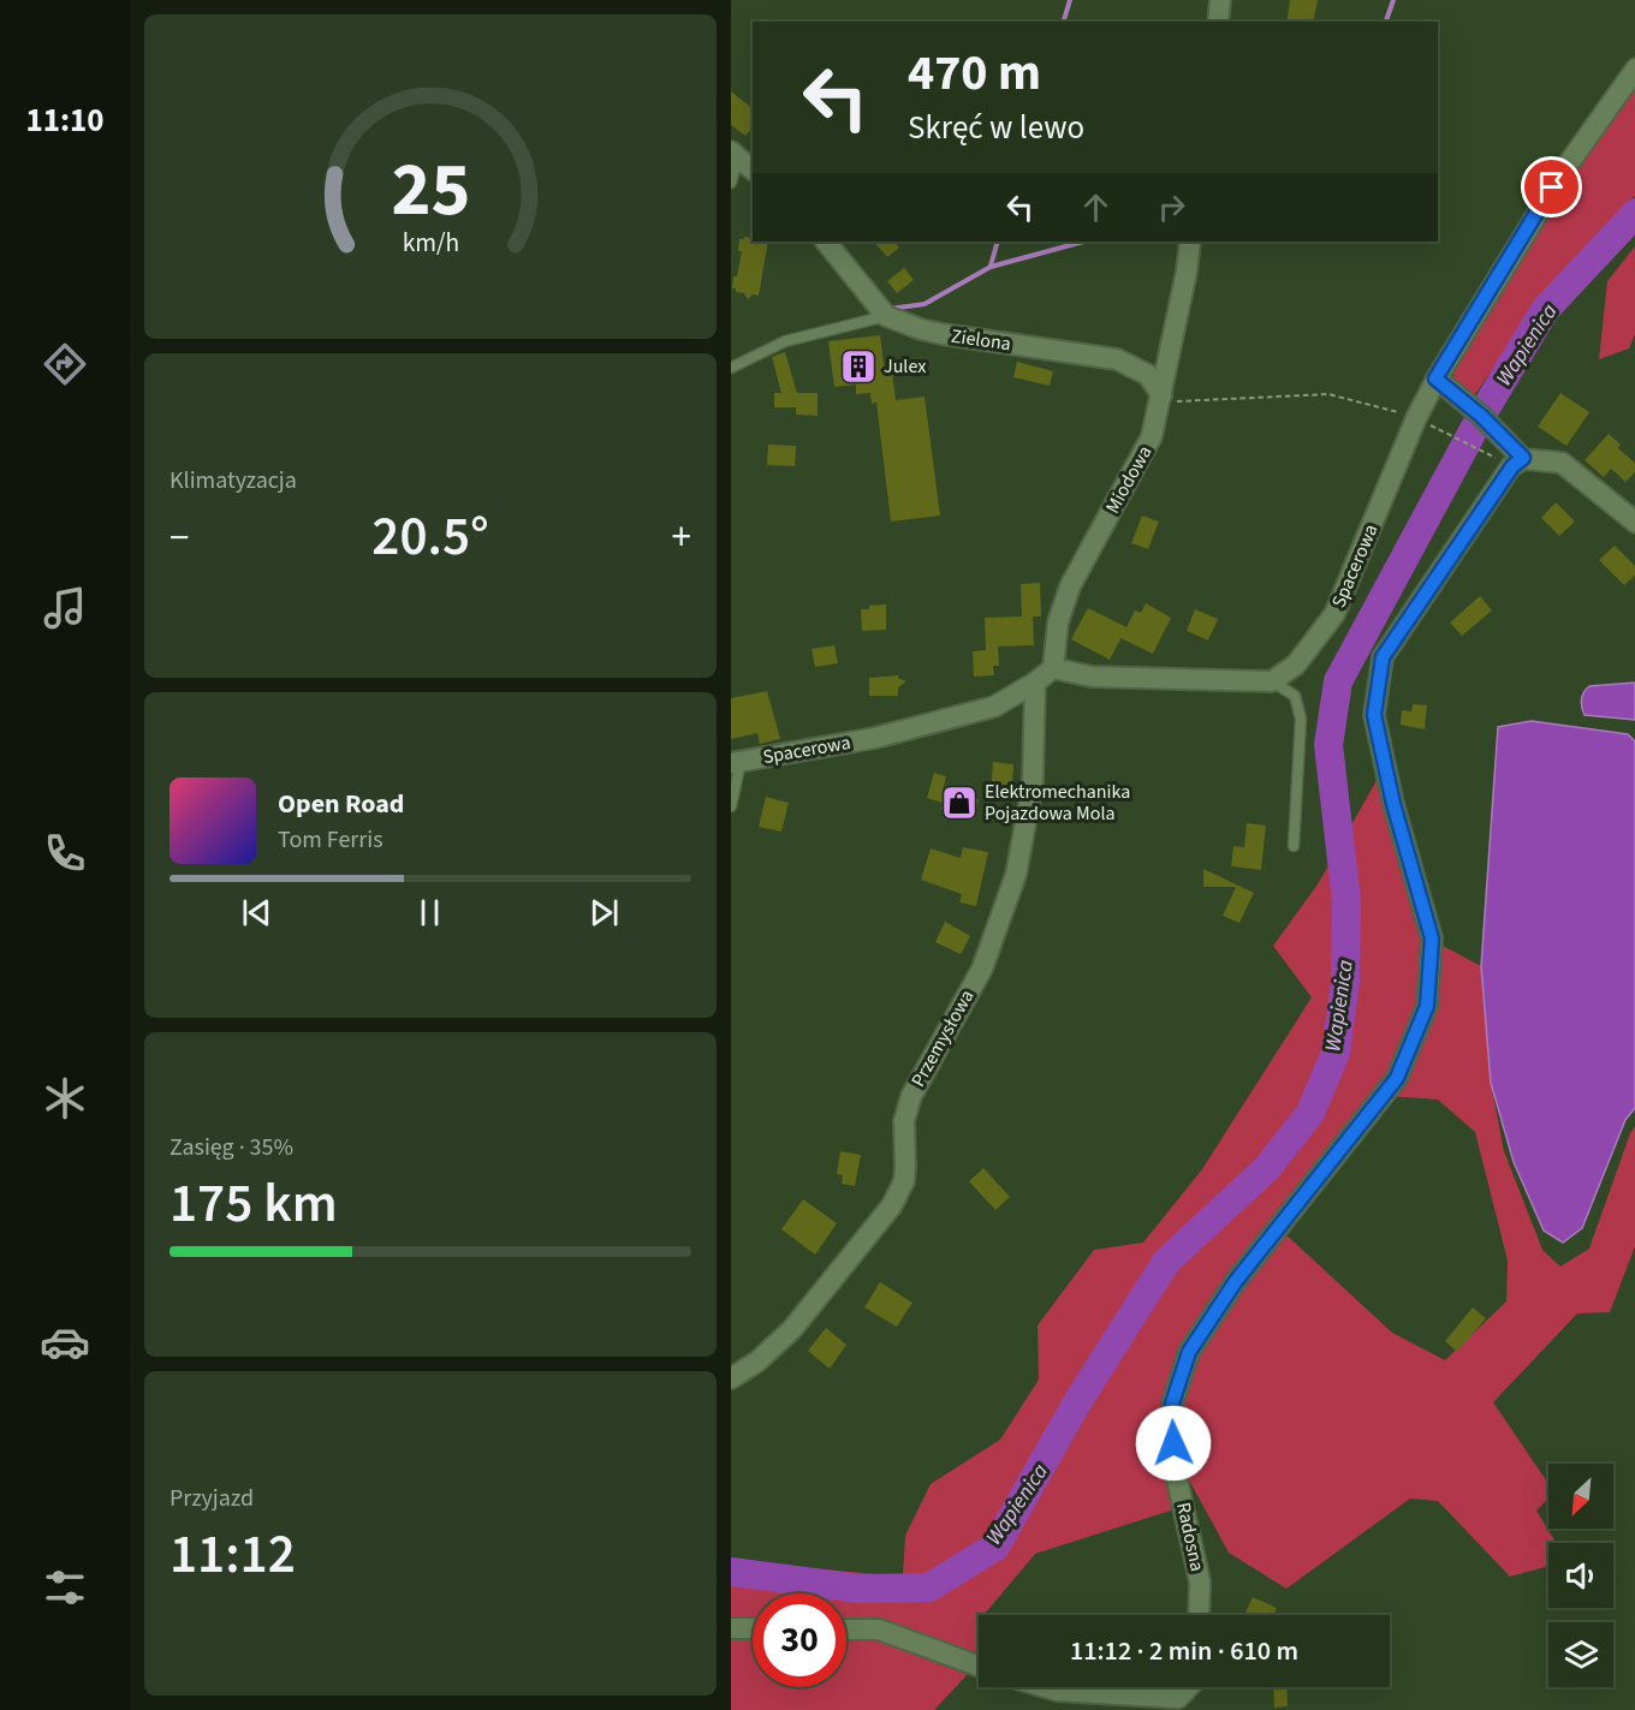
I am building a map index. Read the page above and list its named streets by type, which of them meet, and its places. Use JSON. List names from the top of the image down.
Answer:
{
  "streets": {
    "street": [
      "Zielona",
      "Miodowa",
      "Spacerowa",
      "Przemysłowa",
      "Radosna"
    ]
  },
  "crossings": [
    ["Zielona", "Miodowa"],
    ["Miodowa", "Spacerowa"],
    ["Spacerowa", "Przemysłowa"]
  ],
  "water": ["Wapienica"],
  "places": {
    "building": ["Julex"],
    "shop": ["Elektromechanika Pojazdowa Mola"]
  },
  "north": "bottom left",
  "page": {
    "tabs": "11:10",
    "turn": ["470 m", "Skręć w lewo"],
    "tile": [
      "Klimatyzacja",
      ["Zasięg · 35%", "175 km"],
      ["Przyjazd", "11:12"]
    ],
    "heat": ["−", "20.5°", "+"],
    "song": ["Open Road", "Tom Ferris"],
    "limit": "30",
    "trip": "11:12 · 2 min · 610 m",
    "gauge": ["25", "km/h"]
  }
}
